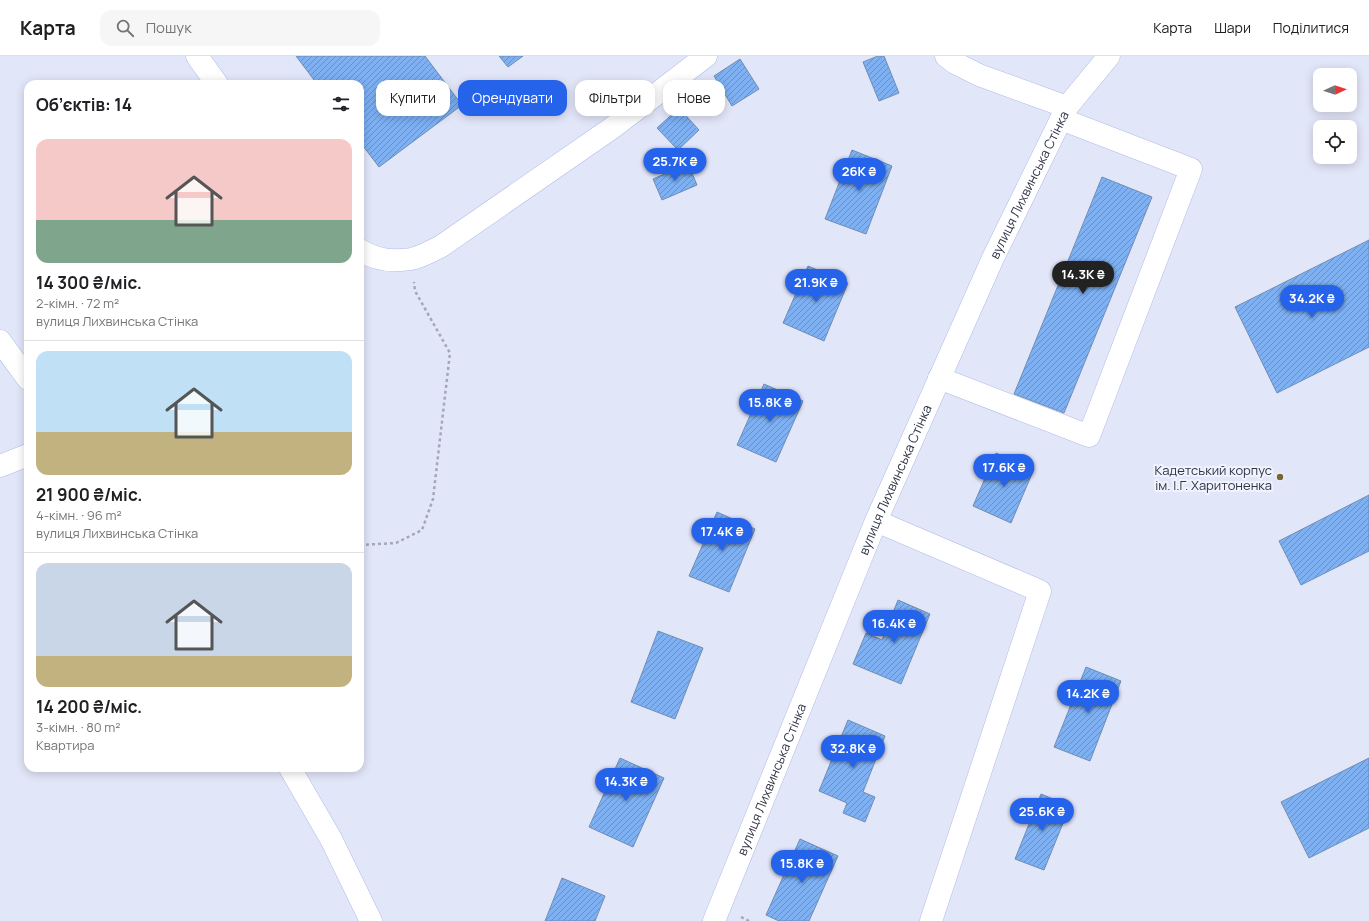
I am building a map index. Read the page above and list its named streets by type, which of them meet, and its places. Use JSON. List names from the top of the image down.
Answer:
{
  "streets": {
    "street": ["вулиця Лихвинська Стінка"]
  },
  "places": ["Кадетський корпус ім. І.Г. Харитоненка"],
  "north": "right",
  "page": {
    "header": "Карта",
    "search": "Пошук",
    "nav": ["Карта", "Шари", "Поділитися"],
    "chip": [
      "Купити",
      "Орендувати",
      "Фільтри",
      "Нове"
    ],
    "heading": "Об’єктів: 14",
    "list": [
      {
        "name": "14 300 ₴/міс.",
        "note": "2-кімн. · 72 m² · вулиця Лихвинська Стінка"
      },
      {
        "name": "21 900 ₴/міс.",
        "note": "4-кімн. · 96 m² · вулиця Лихвинська Стінка"
      },
      {
        "name": "14 200 ₴/міс.",
        "note": "3-кімн. · 80 m² · Квартира"
      }
    ],
    "price": [
      "25.7K ₴",
      "26K ₴",
      "14.3K ₴",
      "21.9K ₴",
      "34.2K ₴",
      "15.8K ₴",
      "17.6K ₴",
      "17.4K ₴",
      "16.4K ₴",
      "14.2K ₴",
      "32.8K ₴",
      "14.3K ₴",
      "25.6K ₴",
      "15.8K ₴"
    ]
  }
}
